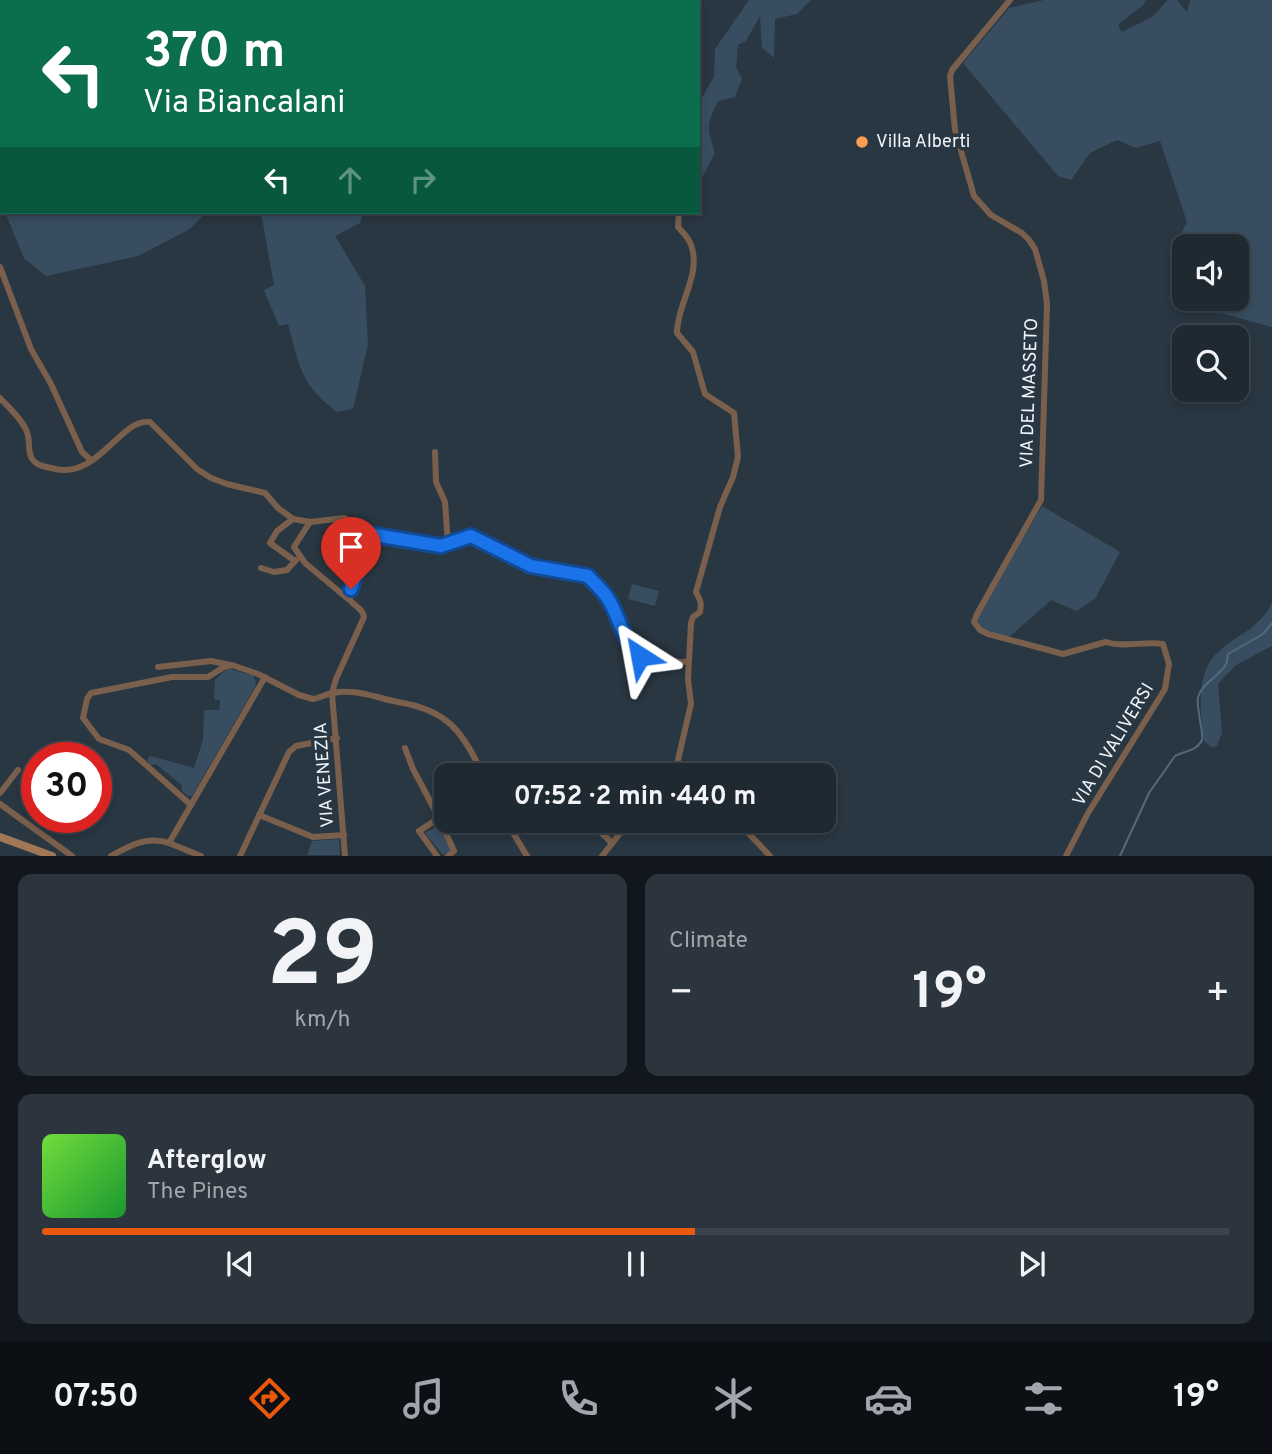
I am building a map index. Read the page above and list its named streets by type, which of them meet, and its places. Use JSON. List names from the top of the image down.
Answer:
{
  "streets": {
    "street": ["VIA DEL MASSETO", "VIA DI VALIVERSI", "VIA VENEZIA"]
  },
  "crossings": [
    ["VIA DEL MASSETO", "VIA DI VALIVERSI"]
  ],
  "places": ["Villa Alberti"],
  "page": {
    "turn": ["370 m", "Via Biancalani"],
    "limit": "30",
    "trip": "07:52 · 2 min · 440 m",
    "tile": [
      ["29", "km/h"],
      "Climate"
    ],
    "heat": ["−", "19°", "+"],
    "song": ["Afterglow", "The Pines"],
    "tabs": ["07:50", "19°"]
  }
}
